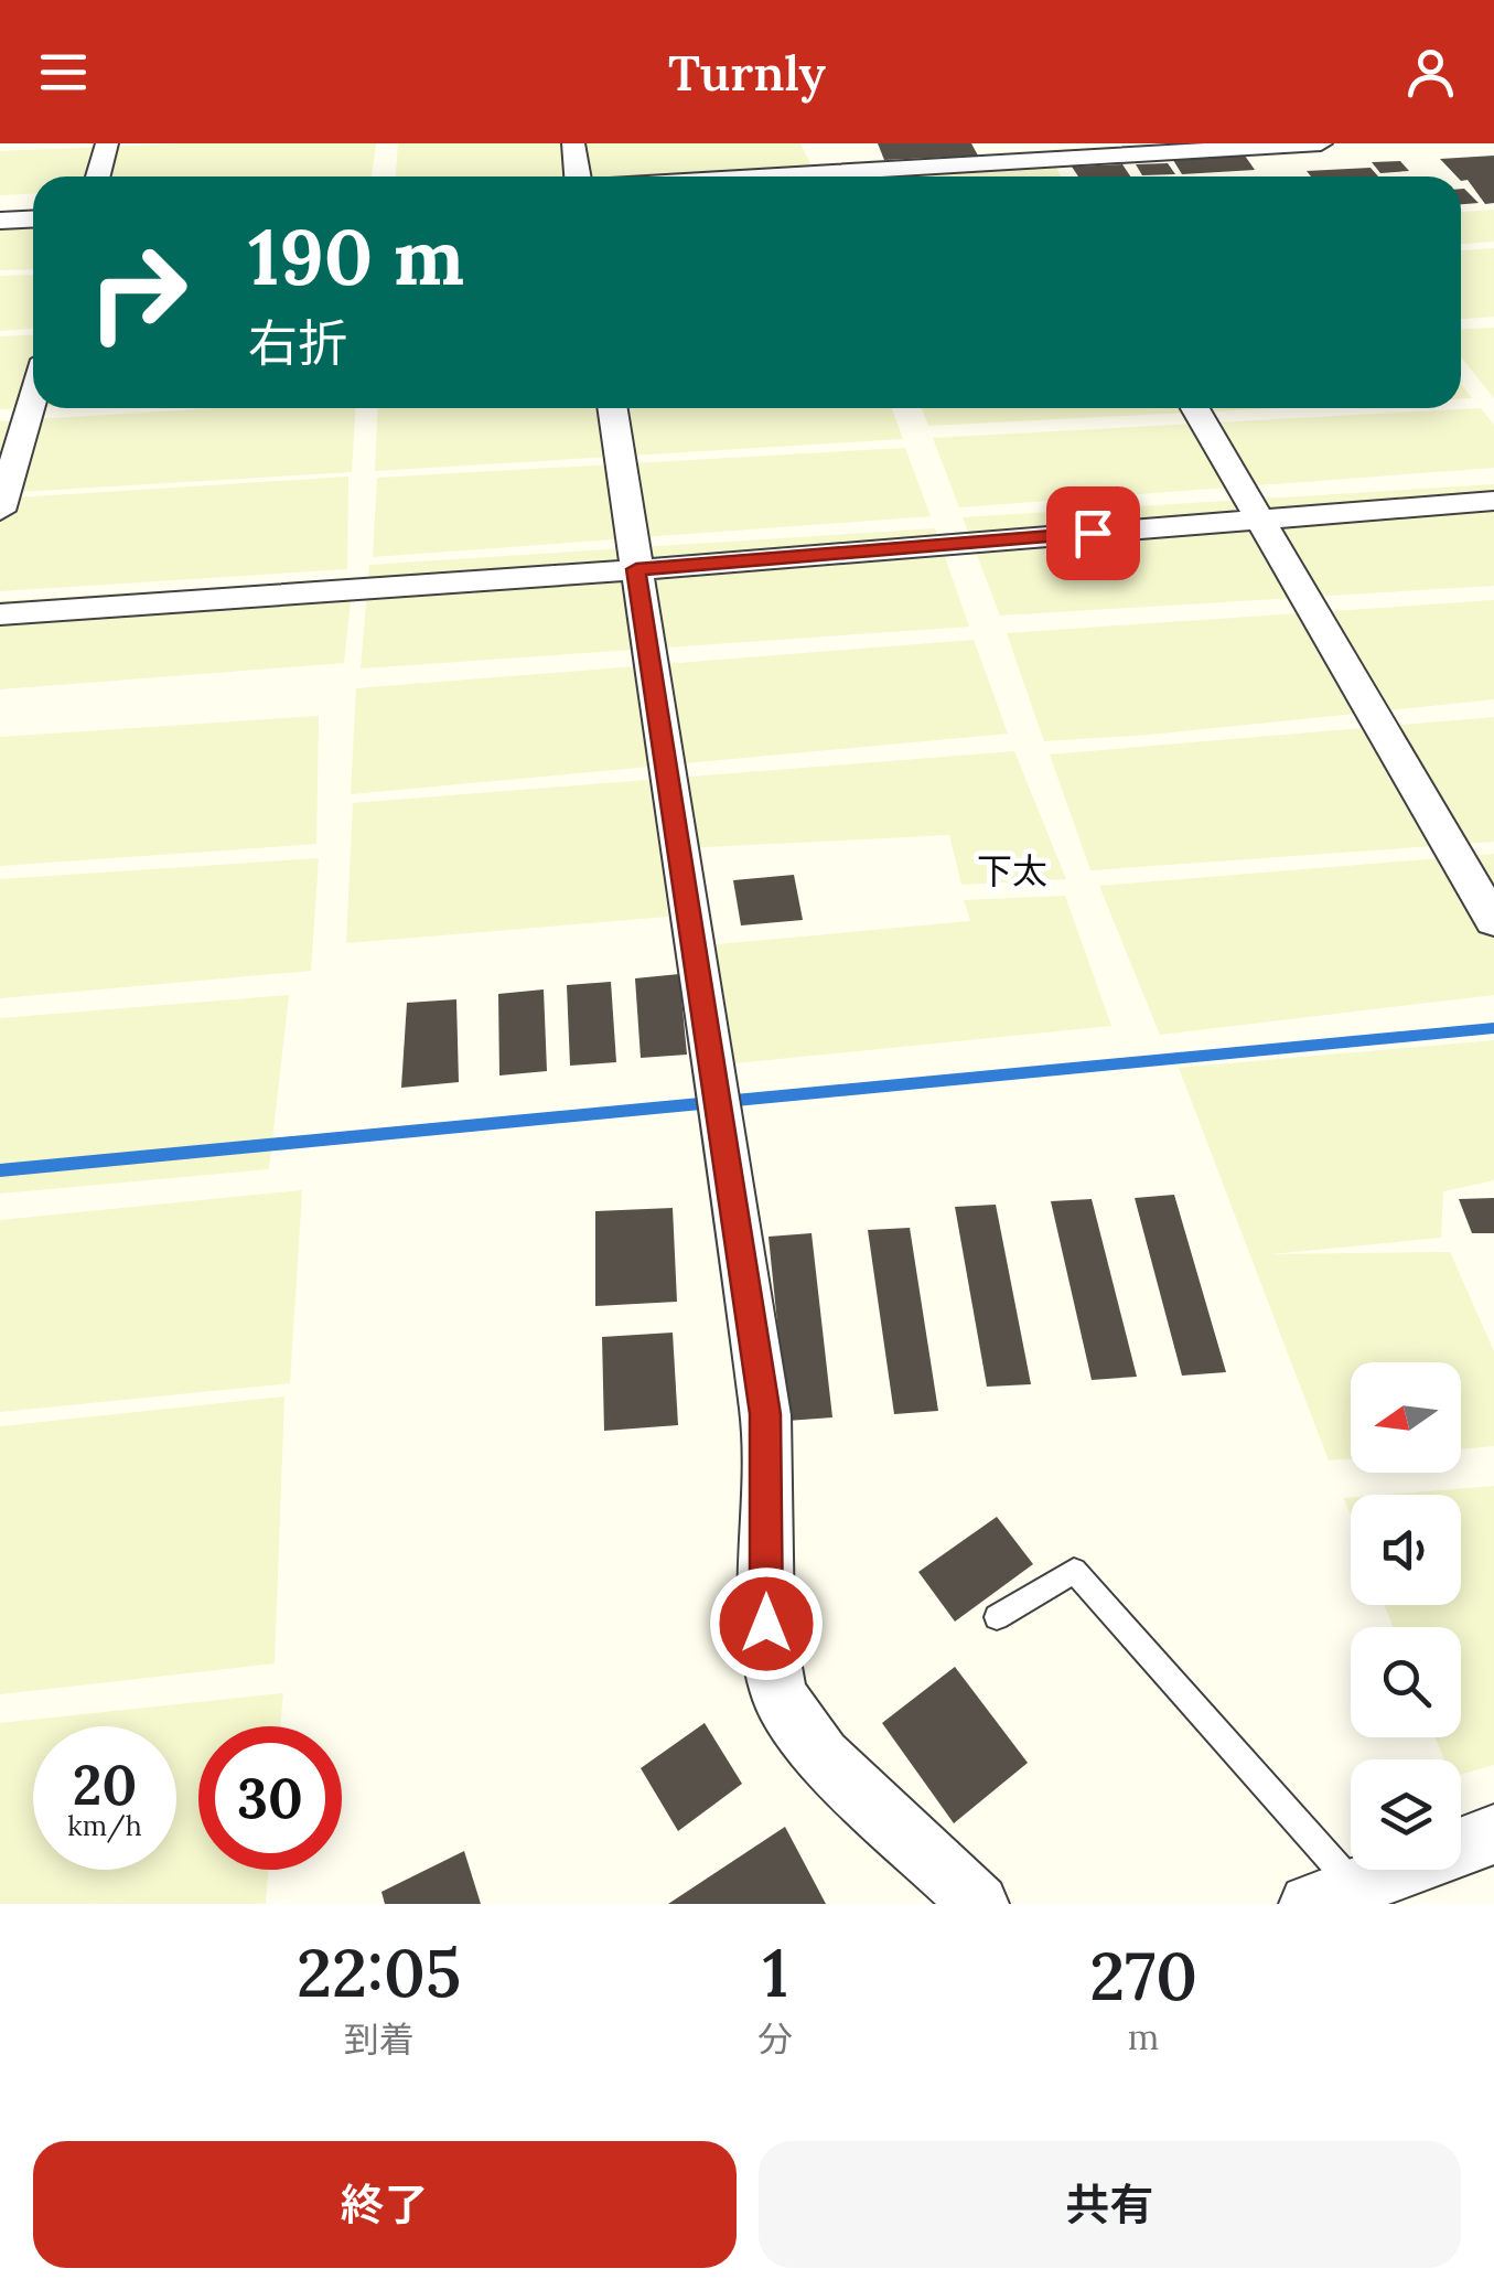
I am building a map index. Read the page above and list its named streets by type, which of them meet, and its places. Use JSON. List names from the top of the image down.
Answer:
{
  "districts": ["下太"],
  "north": "left",
  "page": {
    "header": "Turnly",
    "turn": ["190 m", "右折"],
    "speed": "20 km/h",
    "limit": "30",
    "eta": [
      "22:05",
      "到着",
      "1",
      "分",
      "270",
      "m"
    ],
    "buttons": ["終了", "共有"]
  }
}
